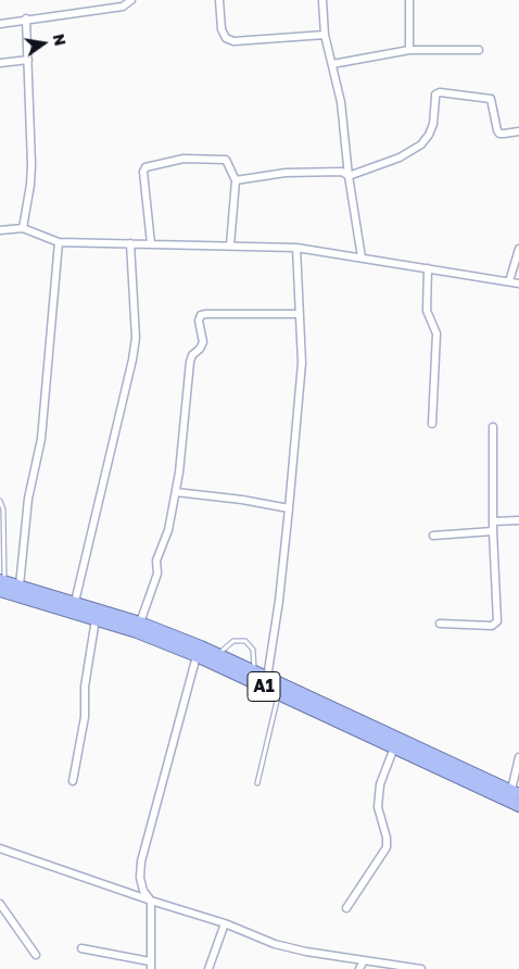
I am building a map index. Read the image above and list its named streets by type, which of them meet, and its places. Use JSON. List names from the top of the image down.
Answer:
{
  "streets": {
    "highway": ["A1"]
  },
  "north": "right"
}
